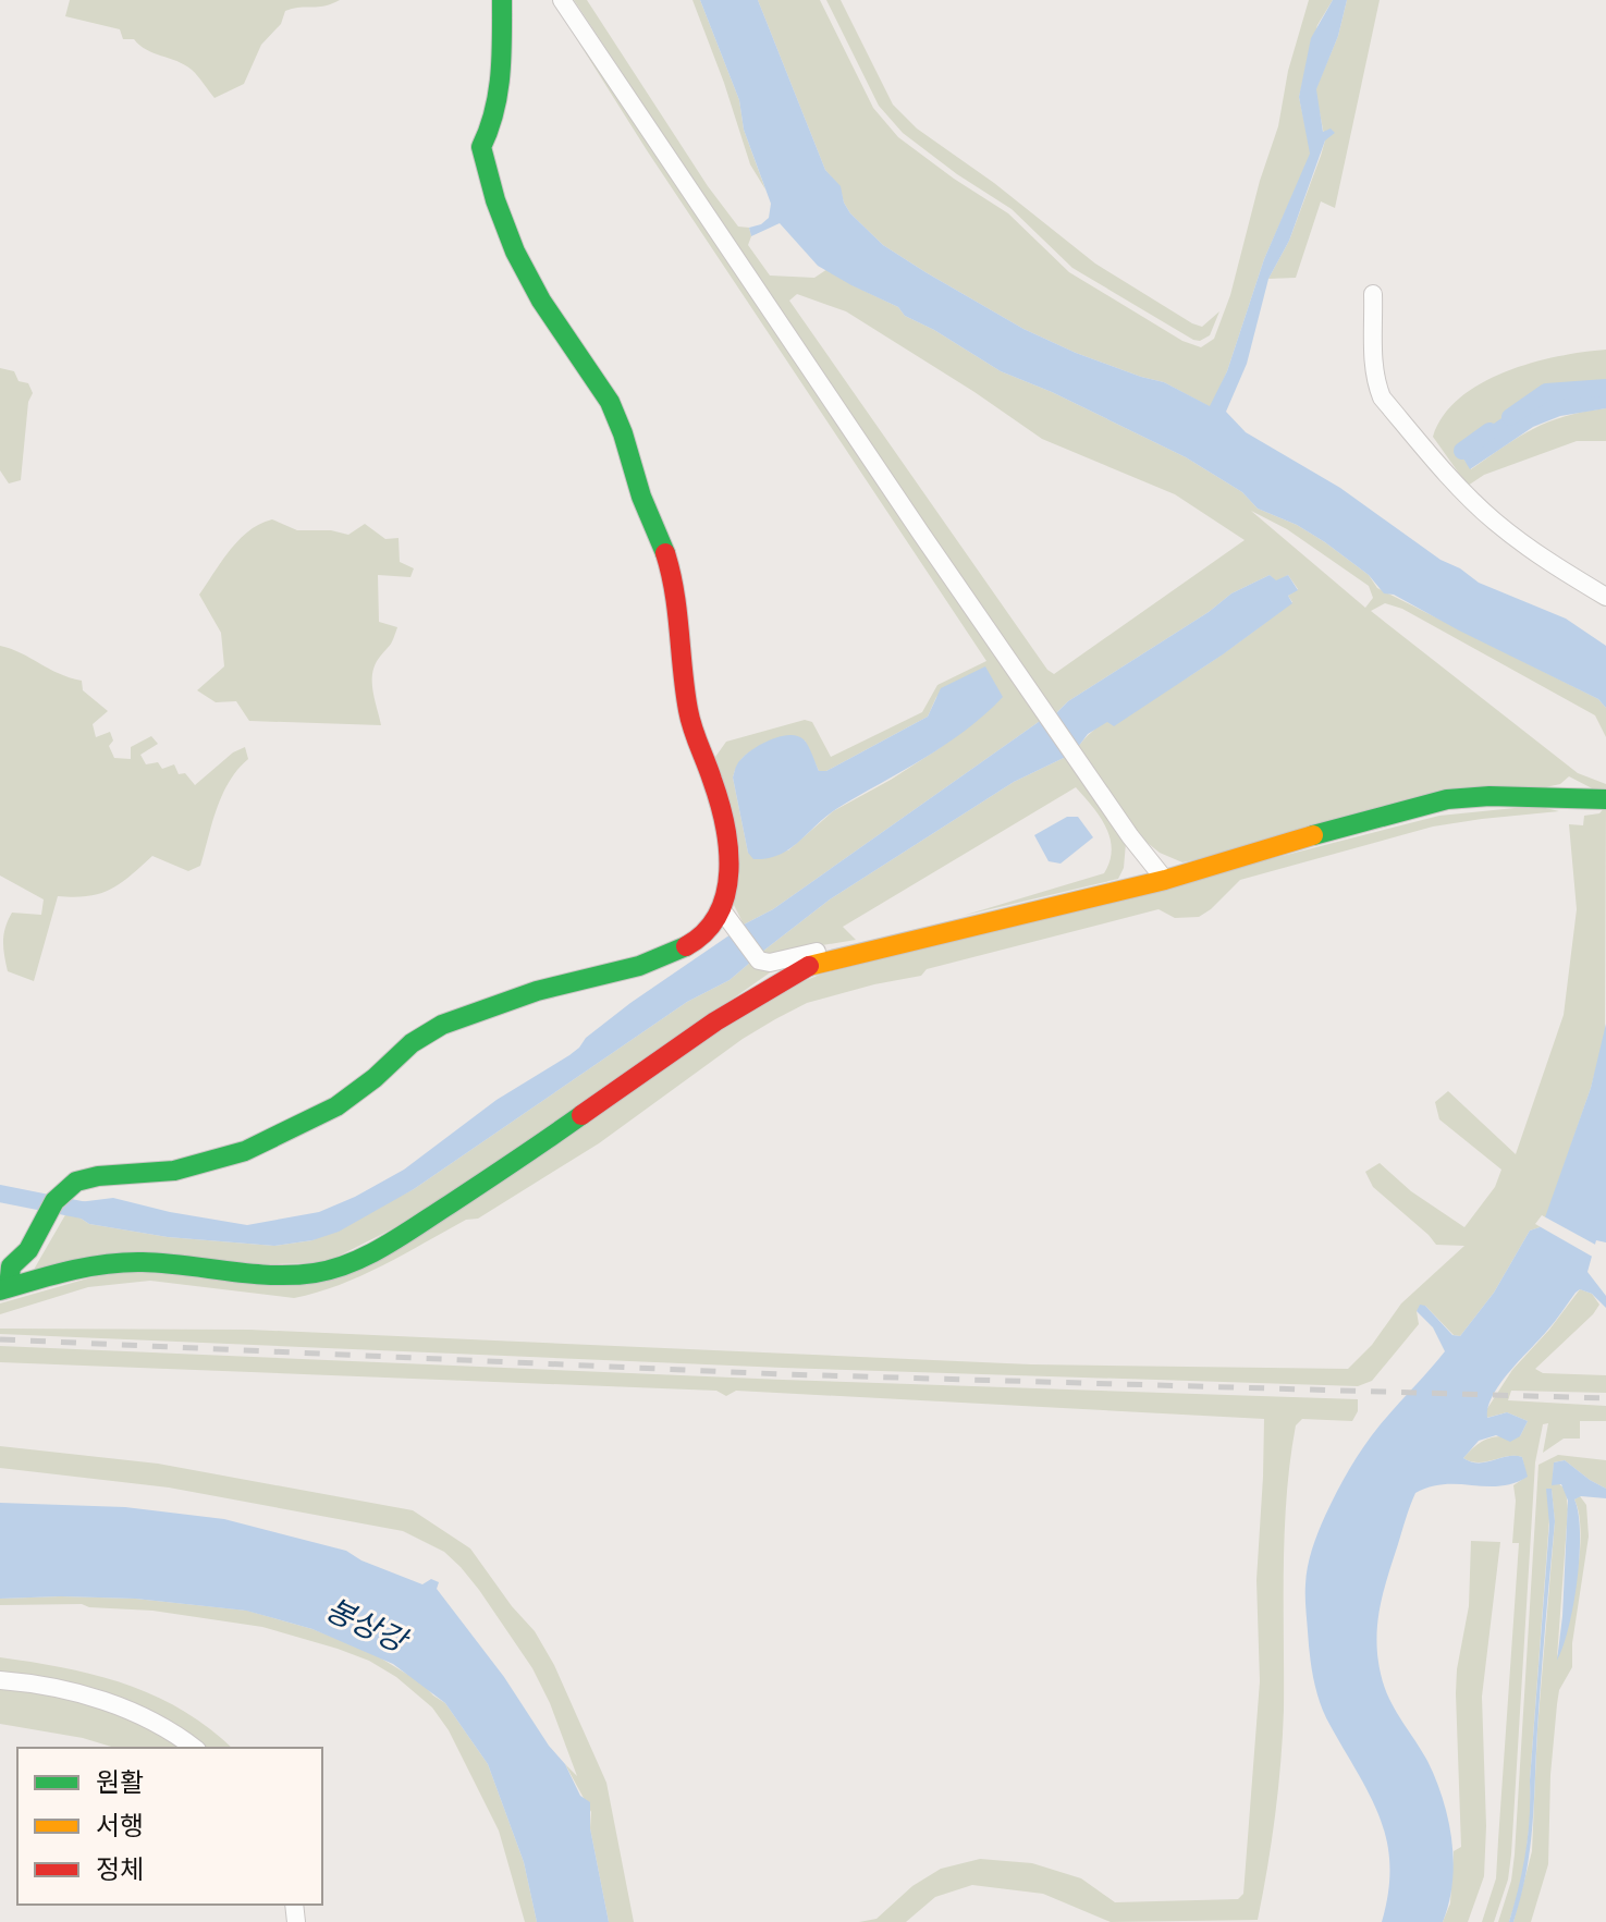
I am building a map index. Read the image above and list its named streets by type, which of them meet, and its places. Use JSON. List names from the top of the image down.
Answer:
{
  "water": ["봉상강"],
  "legend": ["원활", "서행", "정체"]
}
